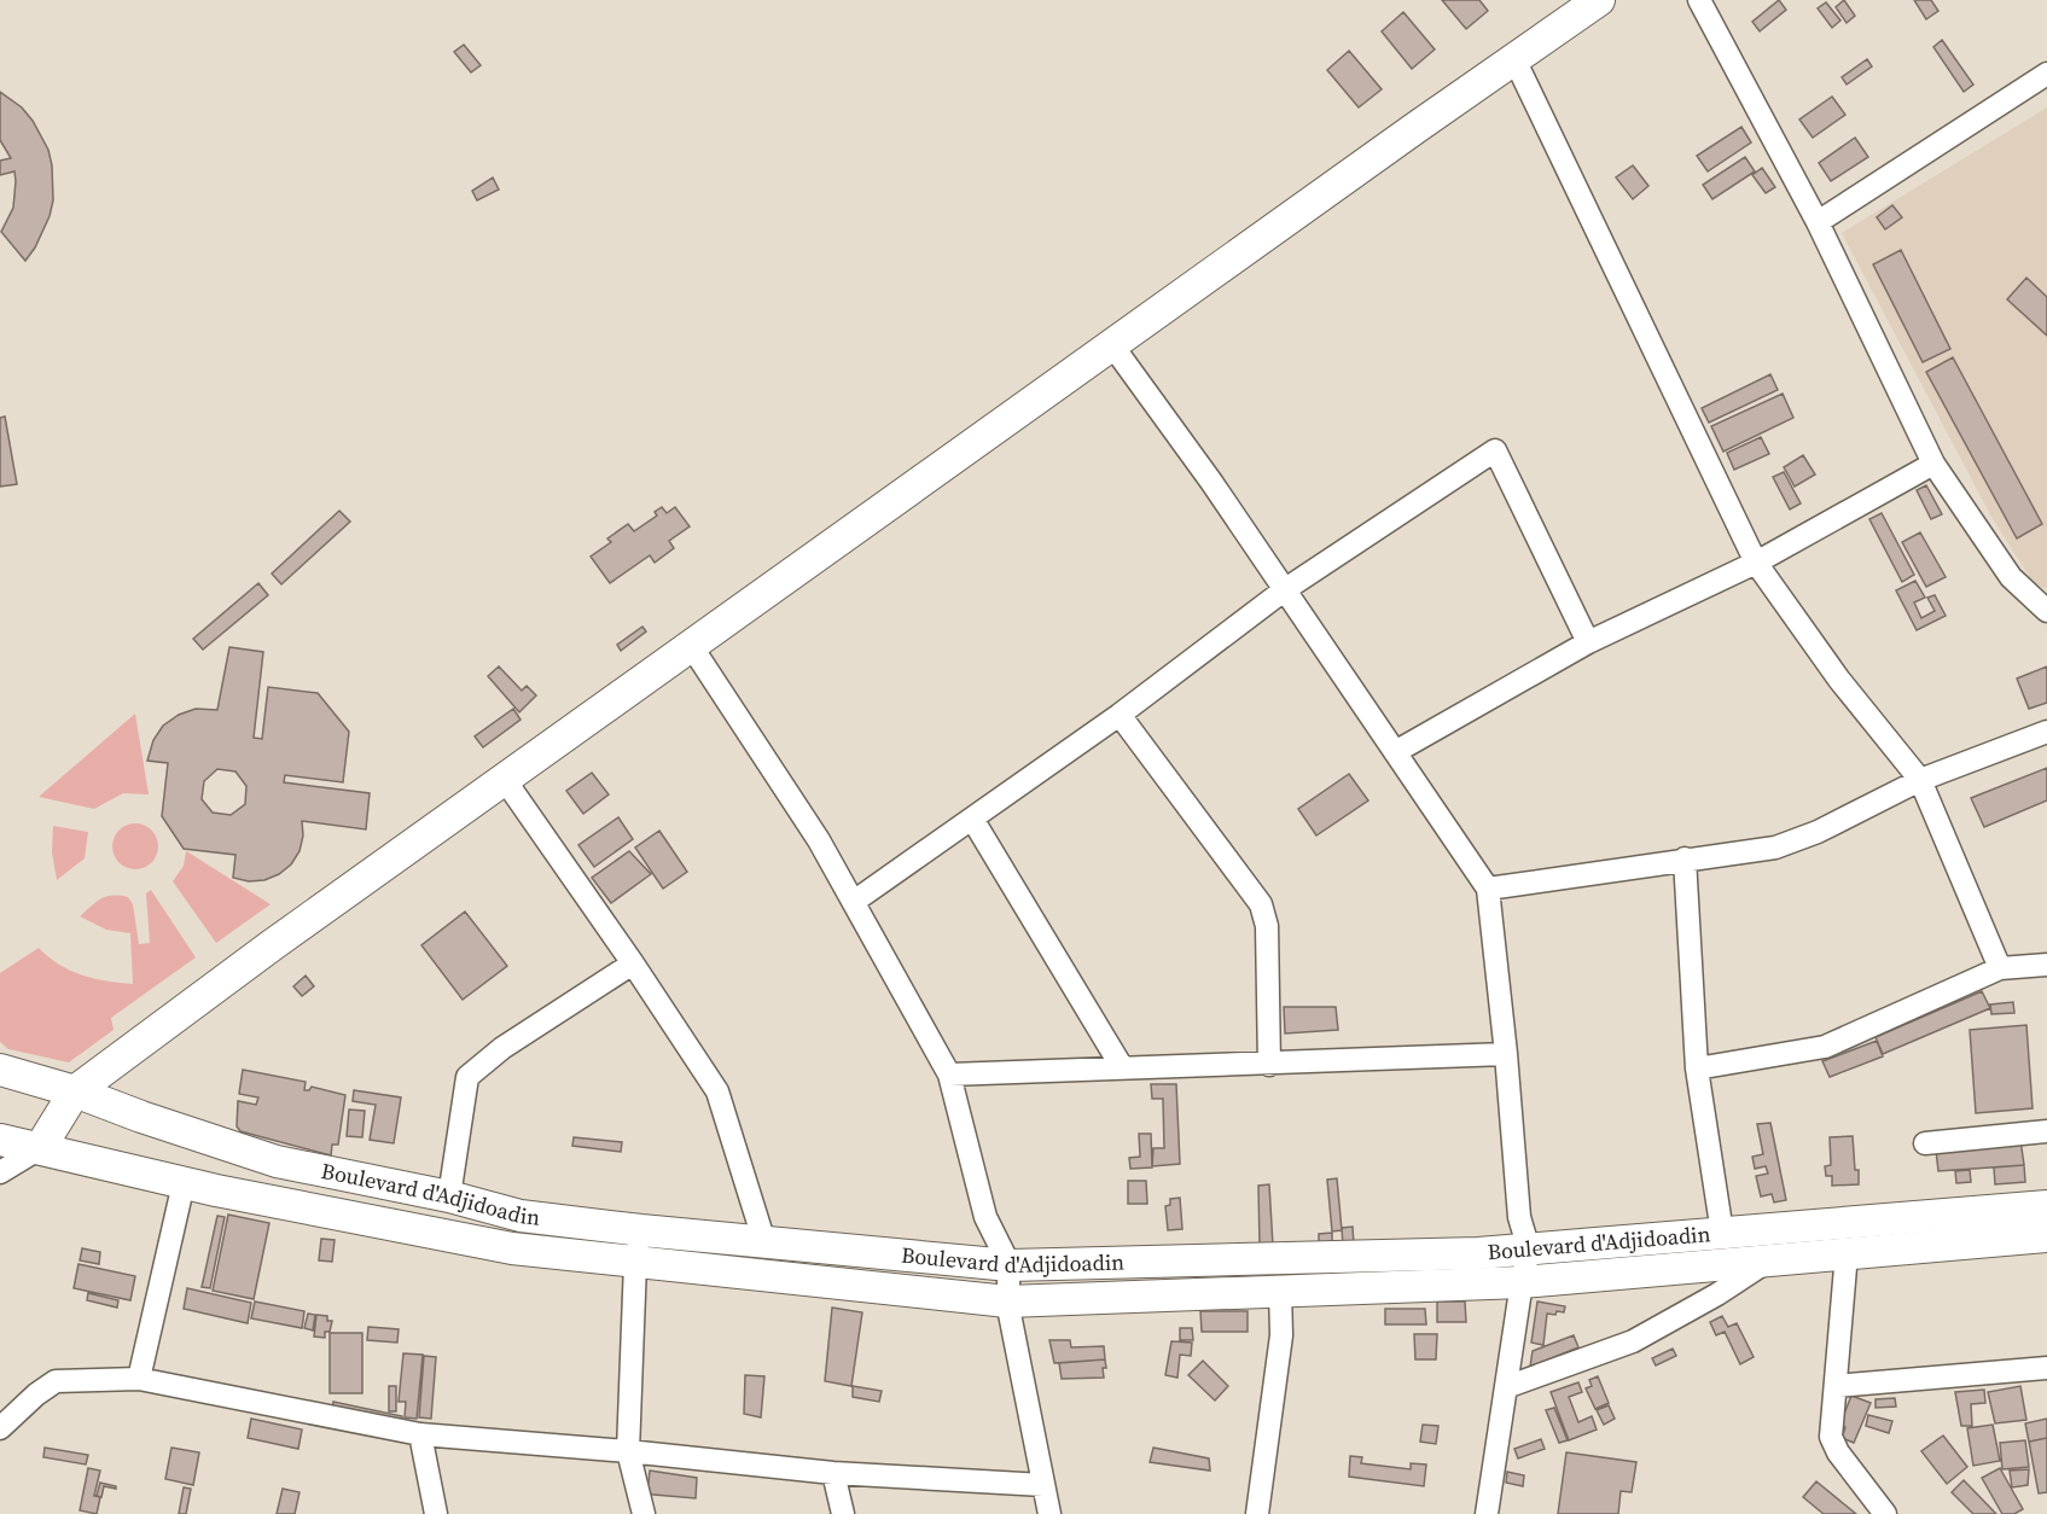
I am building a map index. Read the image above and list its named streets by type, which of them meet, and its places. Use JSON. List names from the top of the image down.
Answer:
{
  "streets": {
    "main road": ["Boulevard d'Adjidoadin"]
  }
}
